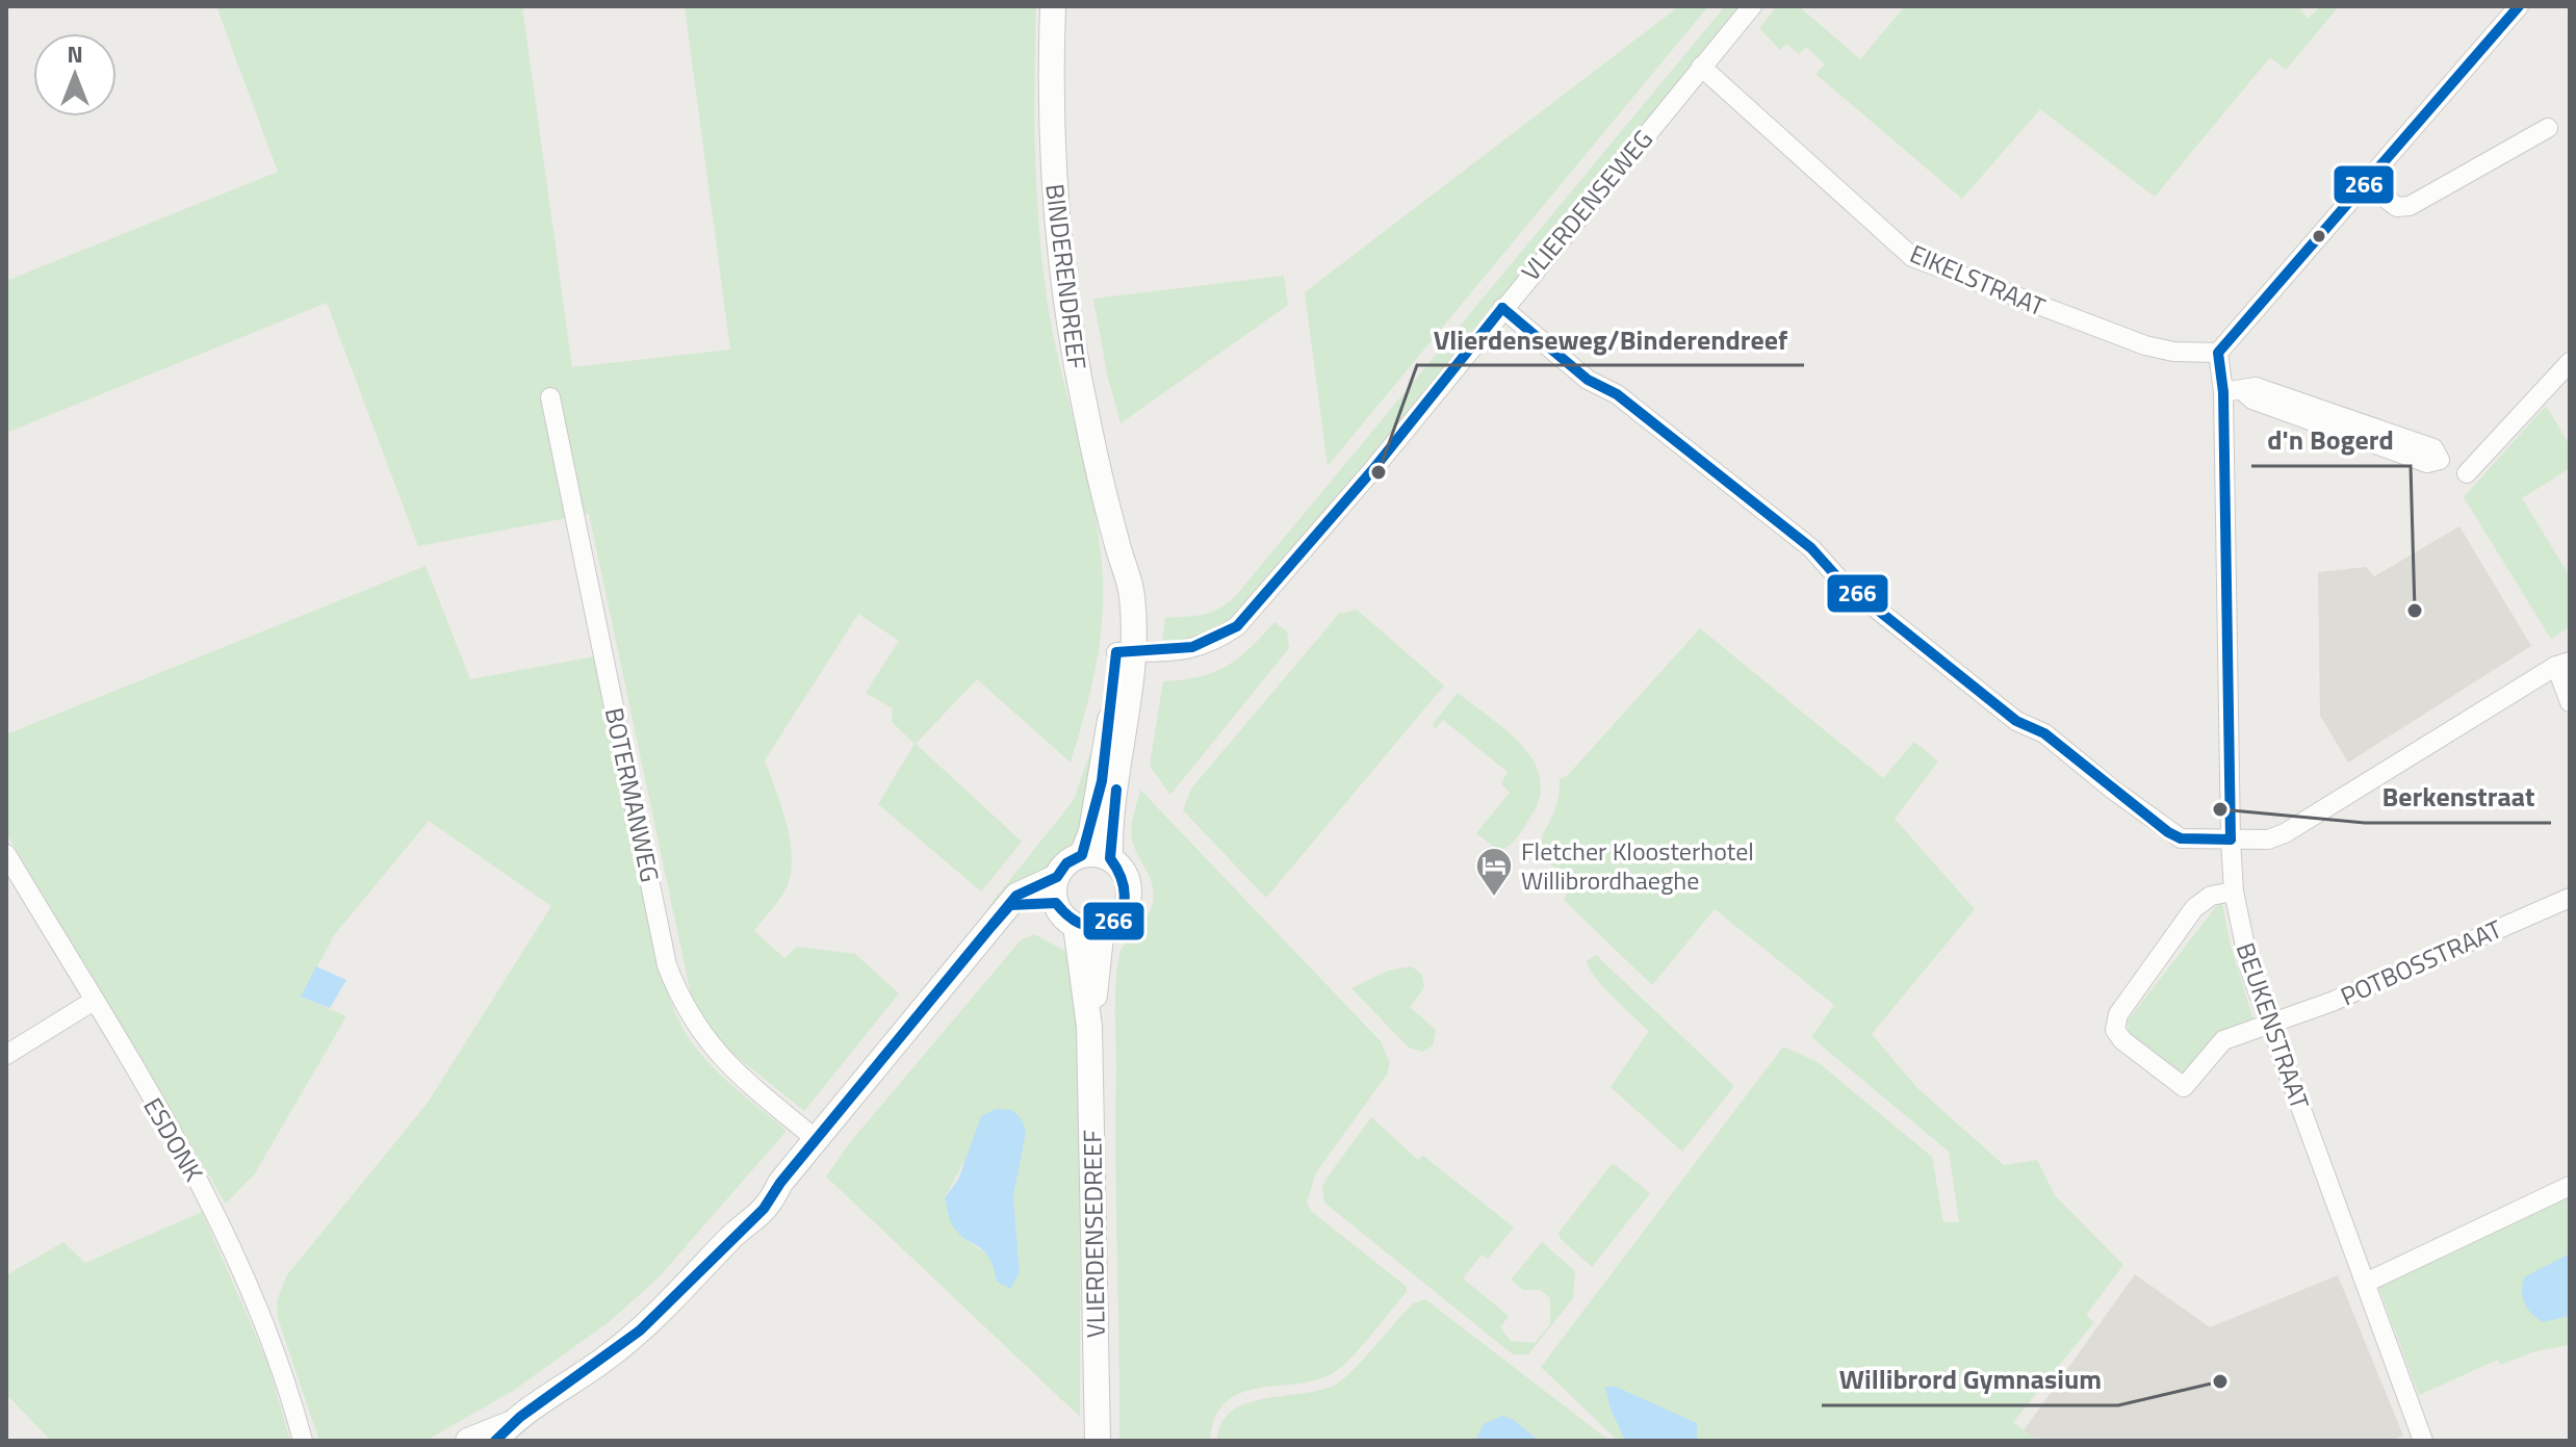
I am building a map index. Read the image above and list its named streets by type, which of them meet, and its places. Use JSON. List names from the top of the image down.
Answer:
{
  "streets": {
    "main road": ["BINDERENDREEF", "VLIERDENSEDREEF"],
    "street": [
      "VLIERDENSEWEG",
      "EIKELSTRAAT",
      "BOTERMANWEG",
      "POTBOSSTRAAT",
      "BEUKENSTRAAT",
      "ESDONK"
    ]
  },
  "crossings": [
    ["VLIERDENSEWEG", "BINDERENDREEF"],
    ["VLIERDENSEWEG", "EIKELSTRAAT"],
    ["EIKELSTRAAT", "BEUKENSTRAAT"],
    ["POTBOSSTRAAT", "BEUKENSTRAAT"]
  ],
  "places": {
    "other": [
      "Vlierdenseweg/Binderendreef",
      "d'n Bogerd",
      "Berkenstraat",
      "Willibrord Gymnasium"
    ],
    "hotel": ["Fletcher Kloosterhotel Willibrordhaeghe"]
  },
  "lines": ["transit line 266"],
  "north": "top"
}
